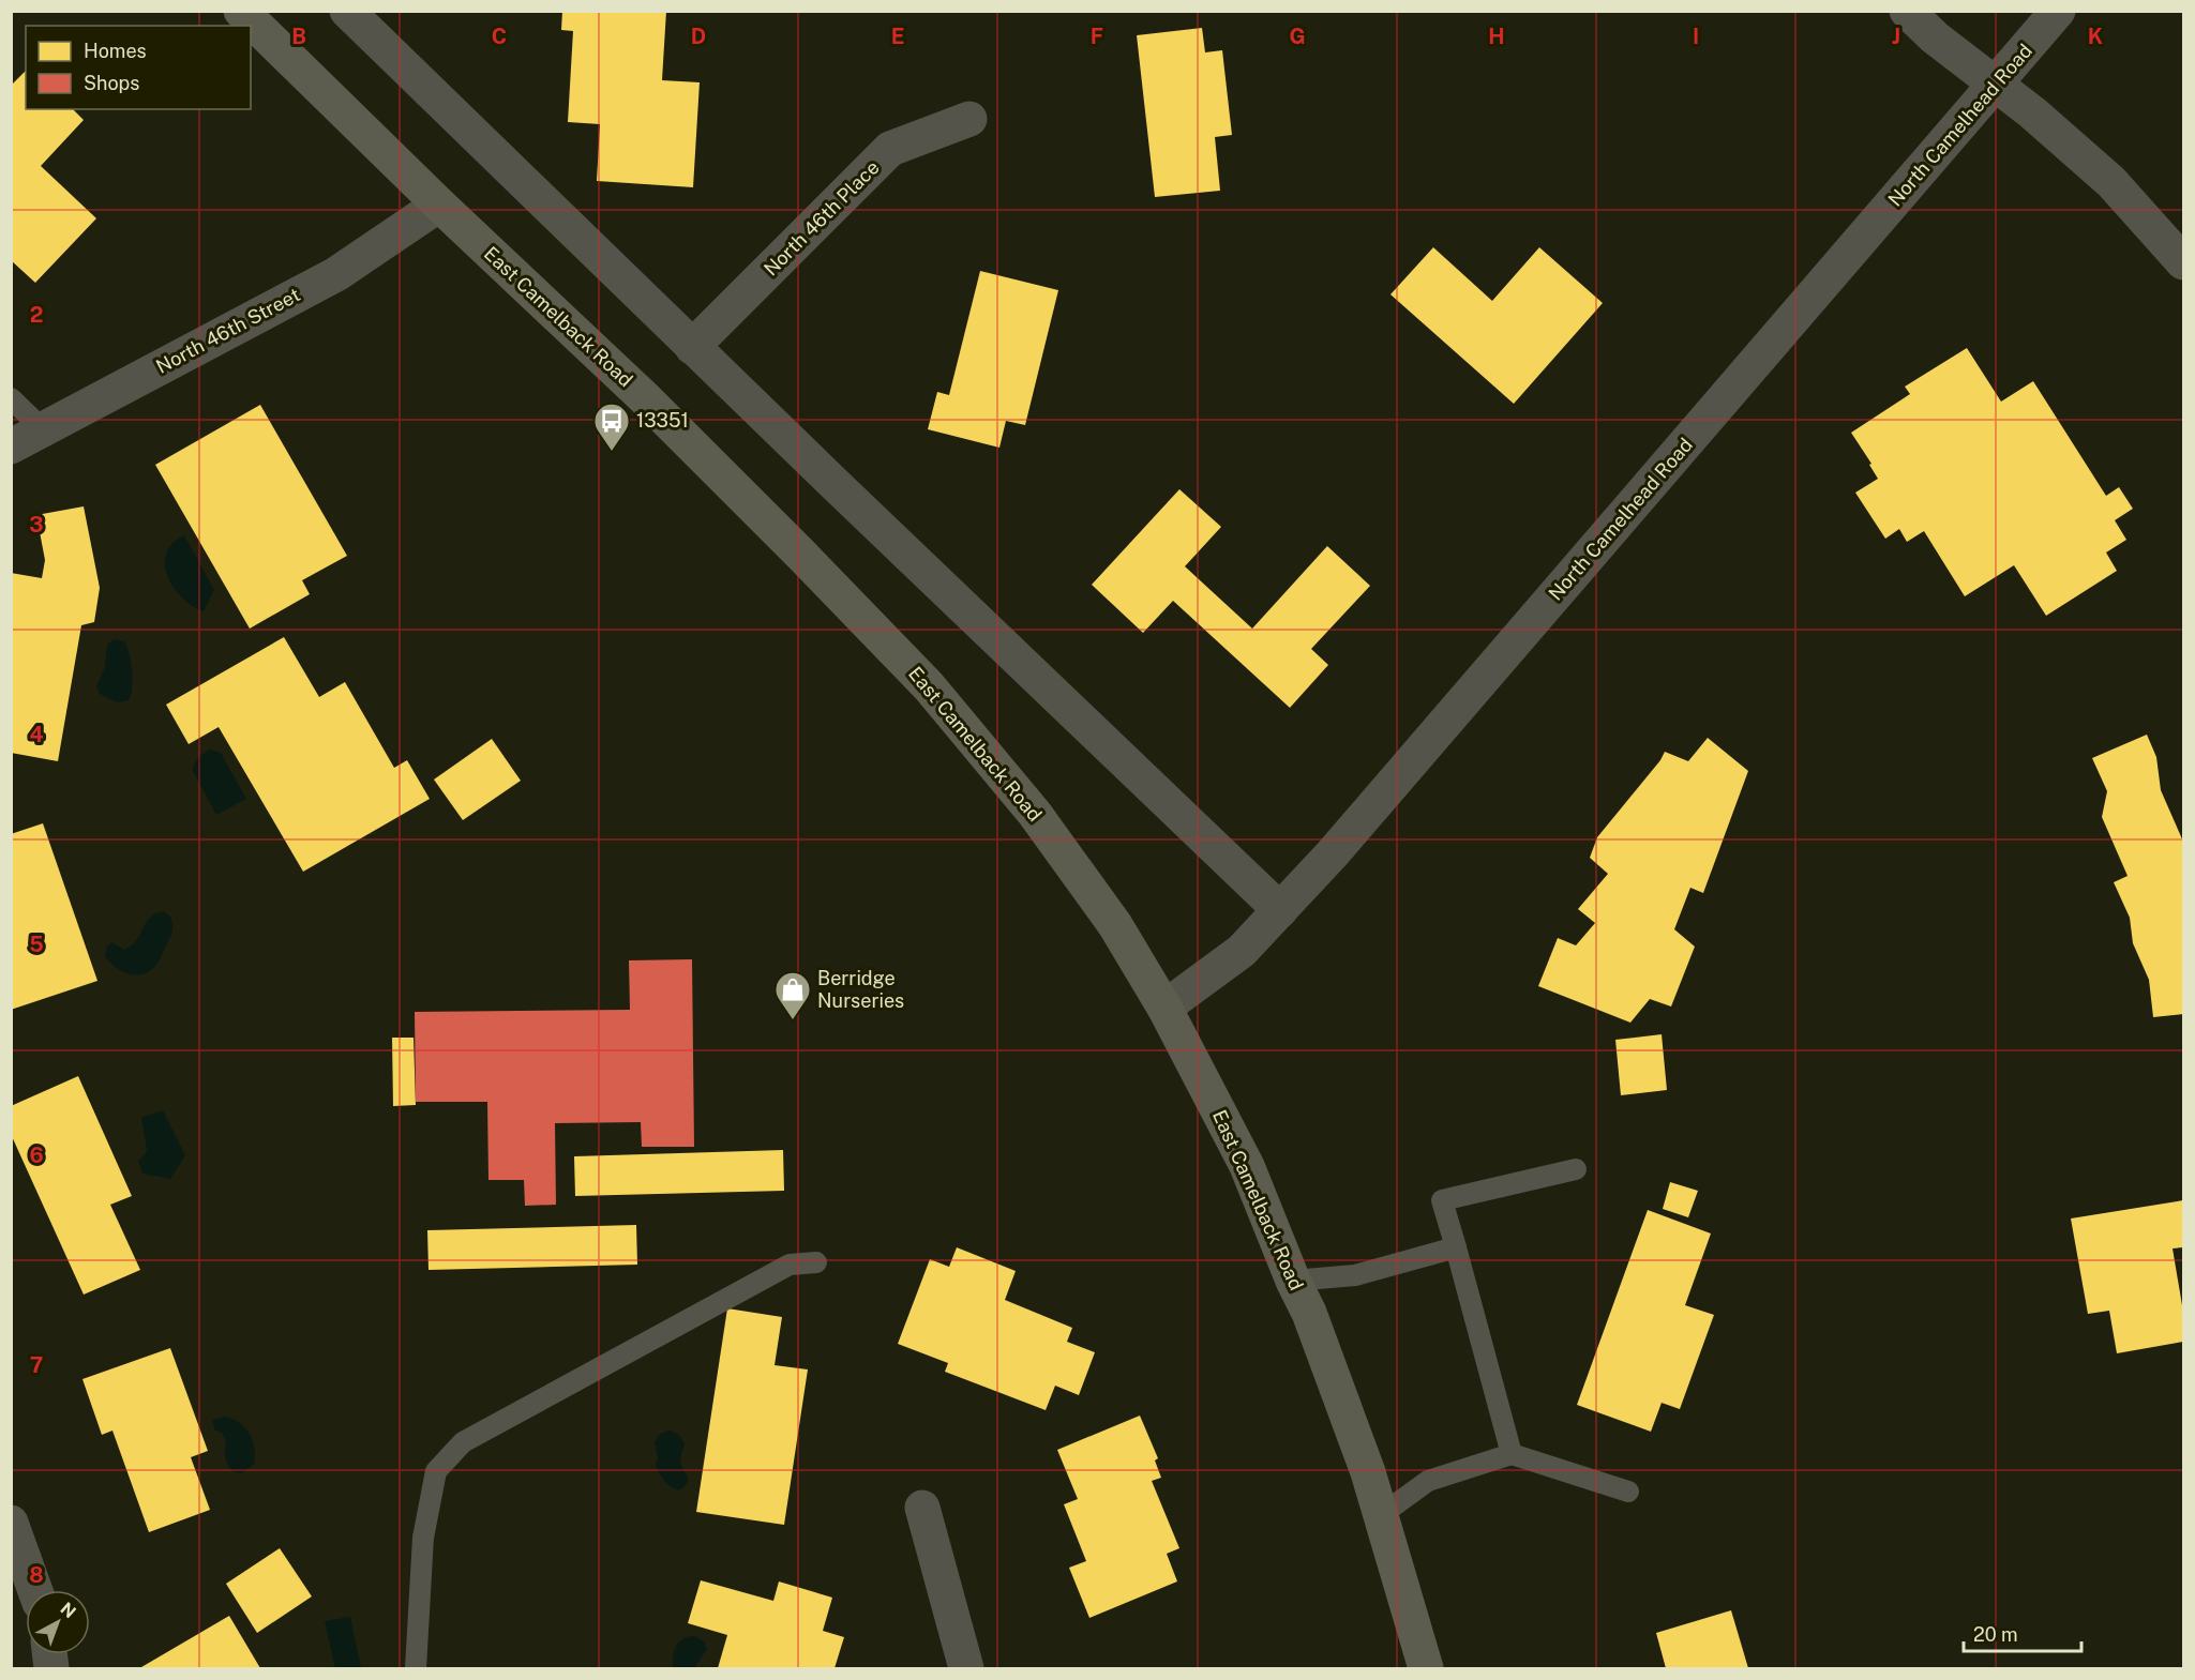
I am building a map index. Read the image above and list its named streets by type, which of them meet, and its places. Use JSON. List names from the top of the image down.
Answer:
{
  "streets": {
    "main road": ["East Camelback Road"],
    "street": ["North Camelhead Road", "North 46th Place", "North 46th Street"]
  },
  "crossings": [
    ["North Camelhead Road", "East Camelback Road"],
    ["East Camelback Road", "North 46th Street"]
  ],
  "places": {
    "bus stop": ["13351"],
    "shop": ["Berridge Nurseries"]
  },
  "legend": ["Homes", "Shops"],
  "scale_bar": "20 m",
  "north": "top right",
  "grid": {
    "columns": [
      "B",
      "C",
      "D",
      "E",
      "F",
      "G",
      "H",
      "I",
      "J",
      "K"
    ],
    "rows": [
      "2",
      "3",
      "4",
      "5",
      "6",
      "7",
      "8"
    ]
  }
}
